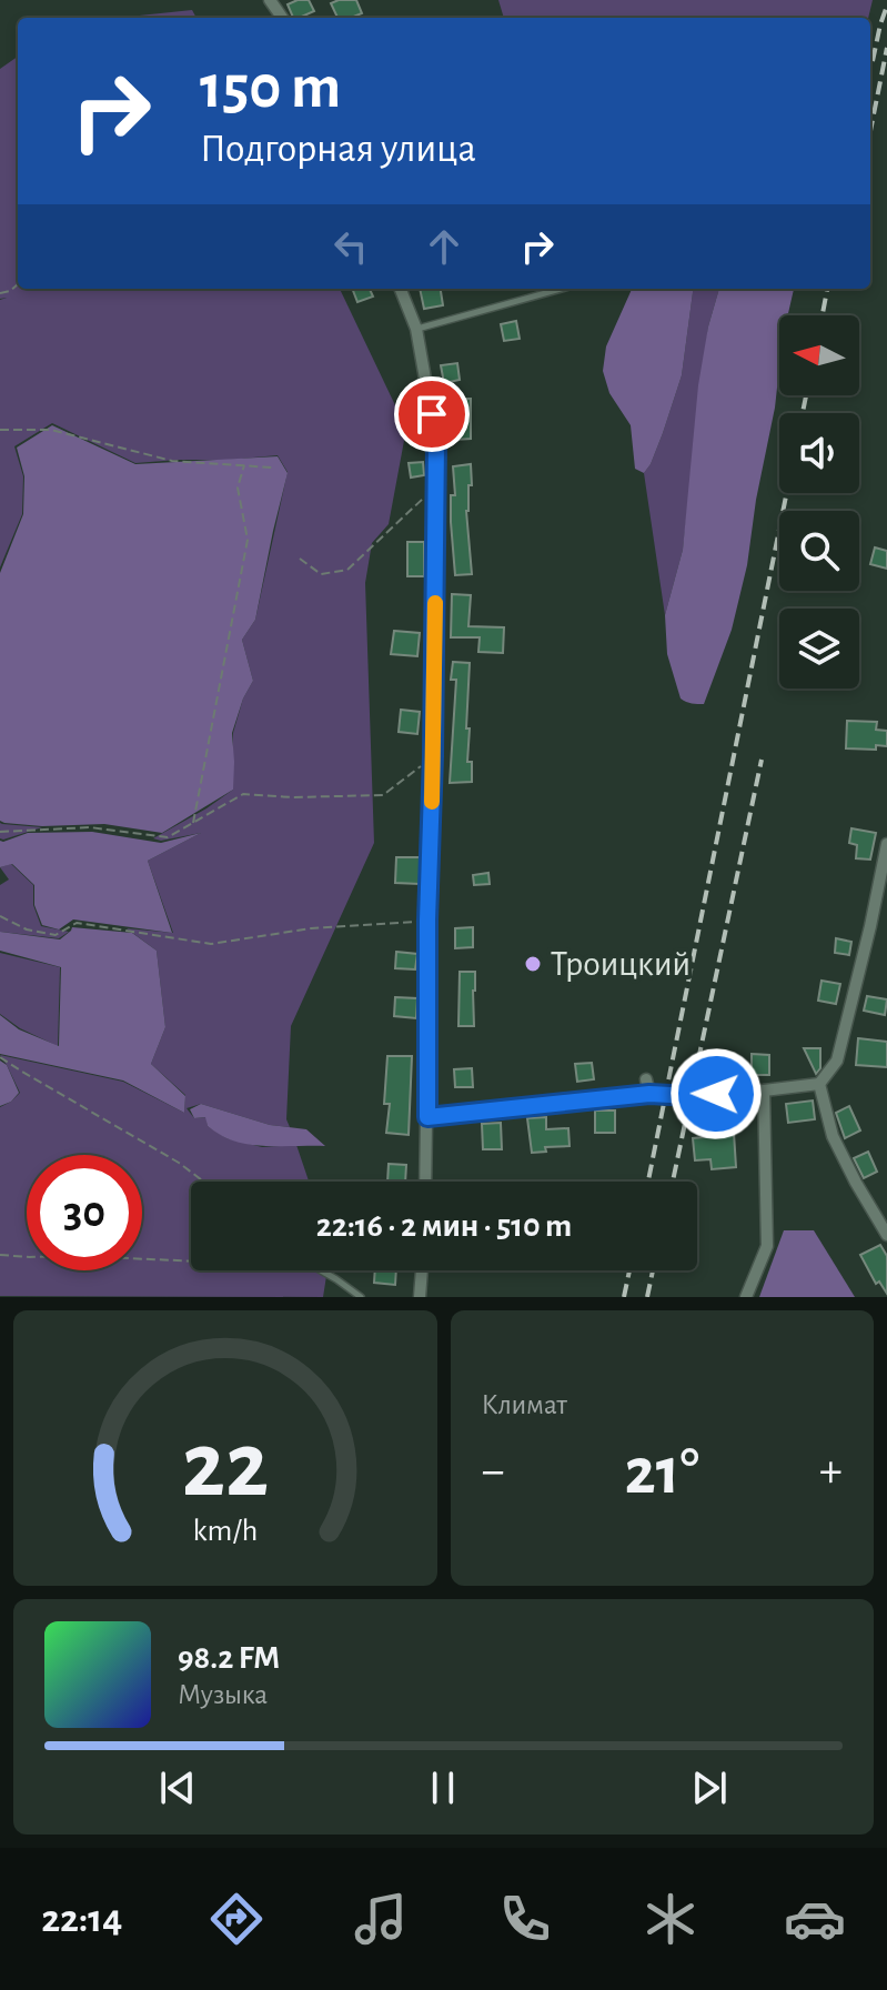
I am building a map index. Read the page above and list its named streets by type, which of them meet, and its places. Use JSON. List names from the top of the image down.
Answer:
{
  "places": ["Троицкий"],
  "north": "left",
  "page": {
    "turn": ["150 m", "Подгорная улица"],
    "limit": "30",
    "trip": "22:16 · 2 мин · 510 m",
    "tile": "Климат",
    "heat": ["−", "21°", "+"],
    "song": ["98.2 FM", "Музыка"],
    "tabs": "22:14",
    "gauge": ["22", "km/h"]
  }
}
